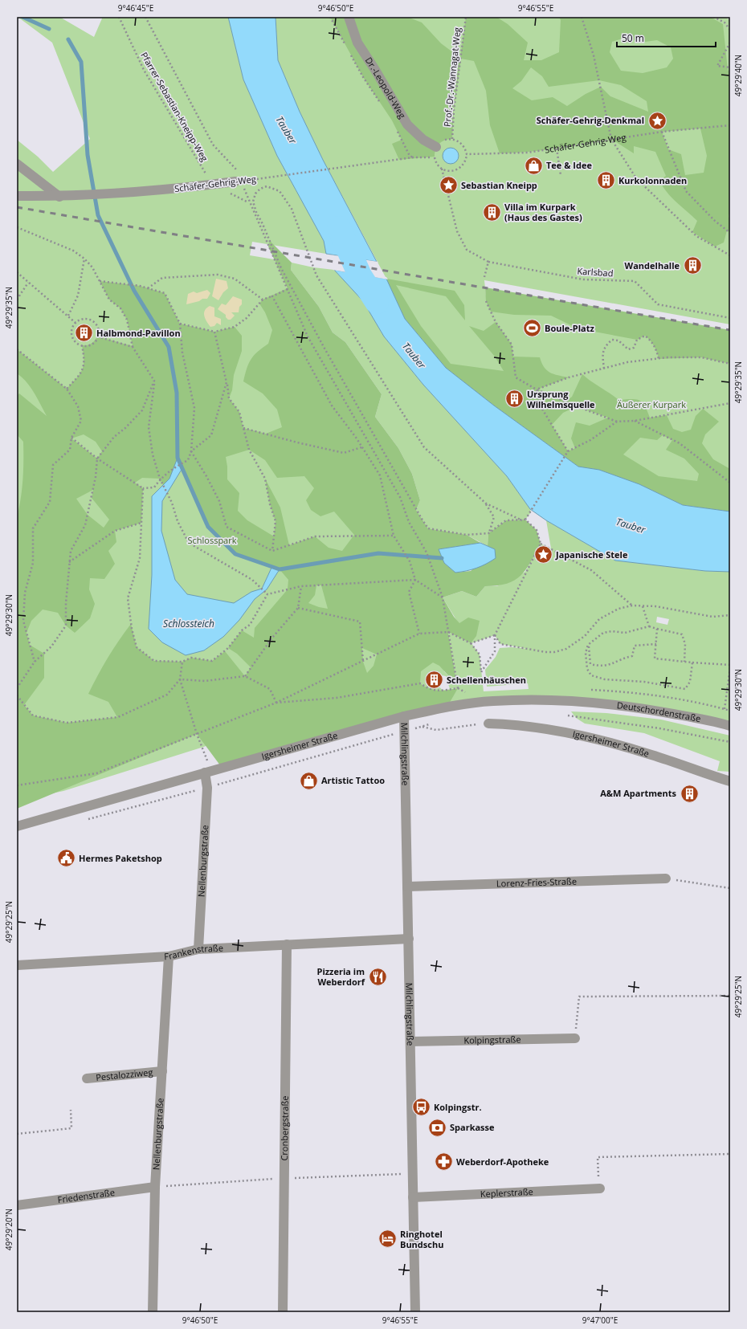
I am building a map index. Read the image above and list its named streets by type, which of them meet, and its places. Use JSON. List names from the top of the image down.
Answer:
{
  "streets": {
    "street": [
      "Dr.-Leopold-Weg",
      "Schäfer-Gehrig-Weg",
      "Deutschordenstraße",
      "Igersheimer Straße",
      "Milchlingstraße",
      "Nellenburgstraße",
      "Lorenz-Fries-Straße",
      "Frankenstraße",
      "Kolpingstraße",
      "Pestalozziweg",
      "Cronbergstraße",
      "Keplerstraße",
      "Friedenstraße"
    ],
    "path": ["Prof.-Dr.-Wannagat-Weg", "Pfarrer-Sebastian-Kneipp-Weg", "Karlsbad"]
  },
  "crossings": [
    ["Prof.-Dr.-Wannagat-Weg", "Dr.-Leopold-Weg"],
    ["Prof.-Dr.-Wannagat-Weg", "Schäfer-Gehrig-Weg"],
    ["Prof.-Dr.-Wannagat-Weg", "Karlsbad"],
    ["Dr.-Leopold-Weg", "Schäfer-Gehrig-Weg"],
    ["Dr.-Leopold-Weg", "Karlsbad"],
    ["Pfarrer-Sebastian-Kneipp-Weg", "Schäfer-Gehrig-Weg"],
    ["Schäfer-Gehrig-Weg", "Karlsbad"],
    ["Deutschordenstraße", "Igersheimer Straße"],
    ["Igersheimer Straße", "Milchlingstraße"],
    ["Igersheimer Straße", "Nellenburgstraße"],
    ["Milchlingstraße", "Lorenz-Fries-Straße"],
    ["Milchlingstraße", "Frankenstraße"],
    ["Milchlingstraße", "Kolpingstraße"],
    ["Milchlingstraße", "Keplerstraße"],
    ["Nellenburgstraße", "Frankenstraße"],
    ["Nellenburgstraße", "Pestalozziweg"],
    ["Nellenburgstraße", "Friedenstraße"],
    ["Frankenstraße", "Cronbergstraße"]
  ],
  "water": ["Tauber", "Schlossteich"],
  "parks": ["Äußerer Kurpark", "Schlosspark"],
  "places": {
    "place": ["Schäfer-Gehrig-Denkmal", "Sebastian Kneipp", "Japanische Stele"],
    "shop": ["Tee & Idee", "Artistic Tattoo"],
    "building": [
      "Kurkolonnaden",
      "Villa im Kurpark (Haus des Gastes)",
      "Wandelhalle",
      "Halbmond-Pavillon",
      "Ursprung Wilhelmsquelle",
      "Schellenhäuschen",
      "A&M Apartments"
    ],
    "sports": ["Boule-Platz"],
    "public building": ["Hermes Paketshop"],
    "restaurant": ["Pizzeria im Weberdorf"],
    "bus stop": ["Kolpingstr."],
    "bank": ["Sparkasse"],
    "pharmacy": ["Weberdorf-Apotheke"],
    "hotel": ["Ringhotel Bundschu"]
  },
  "scale_bar": "50 m",
  "coordinates": [
    "9°46'45\"E",
    "9°46'50\"E",
    "9°46'55\"E",
    "49°29'40\"N",
    "49°29'35\"N",
    "49°29'30\"N",
    "49°29'25\"N",
    "49°29'20\"N",
    "9°47'00\"E"
  ]
}
